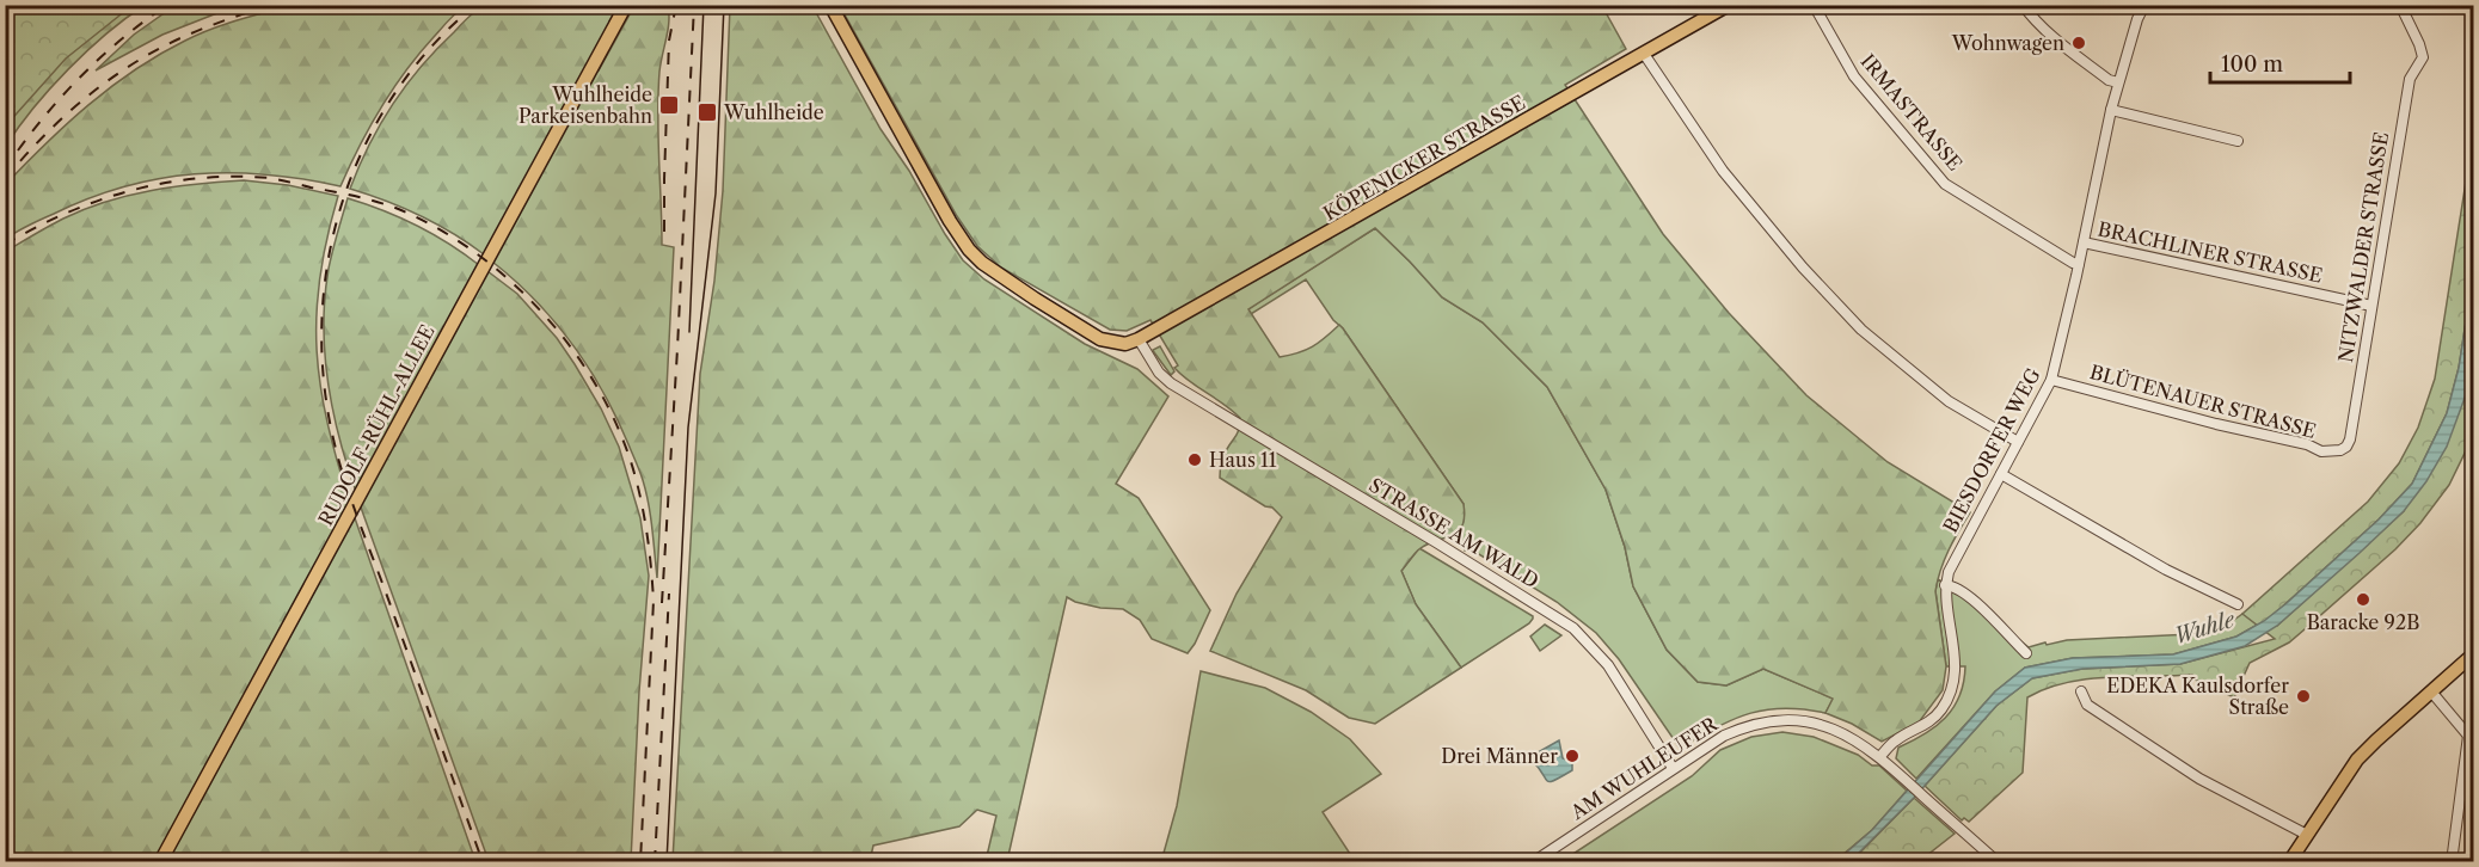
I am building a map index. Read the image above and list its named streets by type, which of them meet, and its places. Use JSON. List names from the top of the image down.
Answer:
{
  "streets": {
    "main road": ["KÖPENICKER STRASSE", "RUDOLF-RÜHL-ALLEE"],
    "street": [
      "IRMASTRASSE",
      "NITZWALDER STRASSE",
      "BRACHLINER STRASSE",
      "BLÜTENAUER STRASSE",
      "BIESDORFER WEG",
      "STRASSE AM WALD",
      "AM WUHLEUFER"
    ]
  },
  "crossings": [
    ["IRMASTRASSE", "BIESDORFER WEG"],
    ["KÖPENICKER STRASSE", "STRASSE AM WALD"],
    ["NITZWALDER STRASSE", "BRACHLINER STRASSE"],
    ["NITZWALDER STRASSE", "BLÜTENAUER STRASSE"],
    ["BRACHLINER STRASSE", "BIESDORFER WEG"],
    ["BLÜTENAUER STRASSE", "BIESDORFER WEG"],
    ["BIESDORFER WEG", "AM WUHLEUFER"],
    ["STRASSE AM WALD", "AM WUHLEUFER"]
  ],
  "water": ["Wuhle"],
  "places": {
    "other": [
      "Wohnwagen",
      "Haus 11",
      "Baracke 92B",
      "EDEKA Kaulsdorfer Straße",
      "Drei Männer"
    ],
    "transit": ["Wuhlheide Parkeisenbahn", "Wuhlheide"]
  },
  "scale_bar": "100 m"
}
